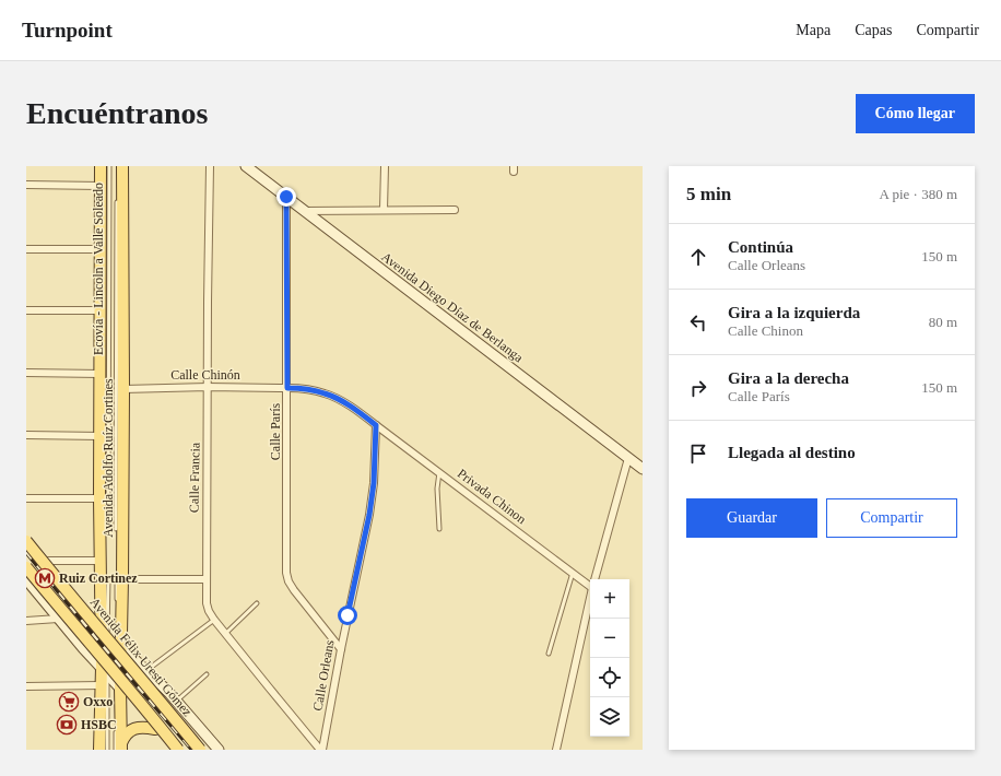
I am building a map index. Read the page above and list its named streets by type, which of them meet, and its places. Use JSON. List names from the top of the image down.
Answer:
{
  "streets": {
    "main road": ["Avenida Adolfo Ruíz Cortines", "Avenida Félix Uresti Gómez"],
    "street": [
      "Avenida Diego Díaz de Berlanga",
      "Calle Chinón",
      "Calle París",
      "Calle Francia",
      "Privada Chinon",
      "Calle Orleans"
    ],
    "lane": ["Ecovía - Lincoln a Valle Soleado"]
  },
  "crossings": [
    ["Avenida Diego Díaz de Berlanga", "Calle París"],
    ["Calle Chinón", "Calle París"],
    ["Calle Chinón", "Avenida Adolfo Ruíz Cortines"],
    ["Calle Chinón", "Calle Francia"],
    ["Calle Chinón", "Privada Chinon"],
    ["Calle Chinón", "Calle Orleans"],
    ["Calle París", "Calle Orleans"],
    ["Calle Francia", "Calle Orleans"],
    ["Privada Chinon", "Calle Orleans"]
  ],
  "places": {
    "metro station": ["Ruiz Cortinez"],
    "supermarket": ["Oxxo"],
    "bank": ["HSBC"]
  },
  "page": {
    "header": "Turnpoint",
    "nav": ["Mapa", "Capas", "Compartir"],
    "buttons": [
      "Cómo llegar",
      ["Guardar", "Compartir"]
    ],
    "title": "Encuéntranos",
    "heading": ["5 min", "A pie · 380 m"],
    "list": [
      ["Continúa", "Calle Orleans", "150 m"],
      ["Gira a la izquierda", "Calle Chinon", "80 m"],
      ["Gira a la derecha", "Calle París", "150 m"],
      "Llegada al destino"
    ],
    "map_buttons": ["+", "−"]
  }
}
